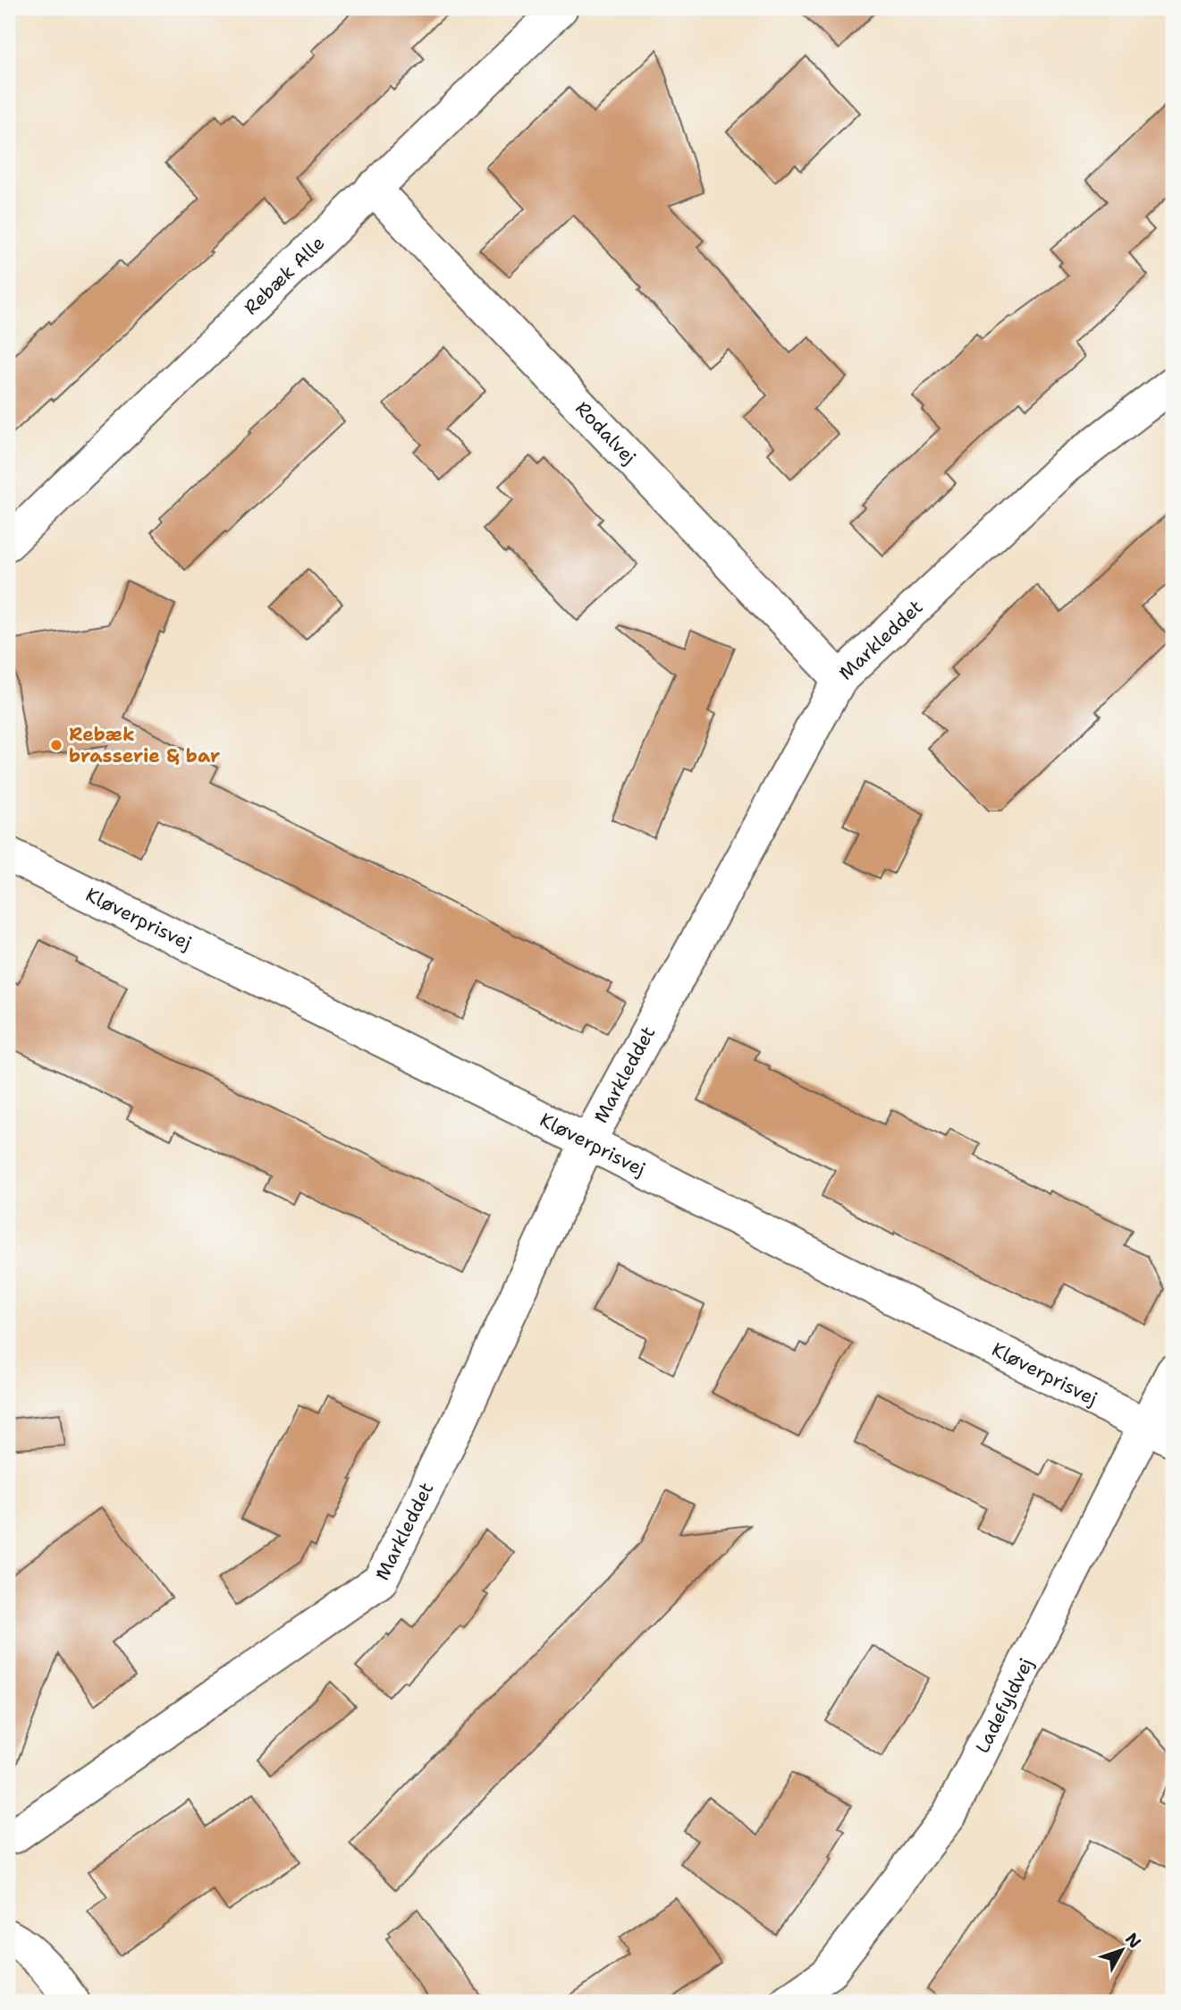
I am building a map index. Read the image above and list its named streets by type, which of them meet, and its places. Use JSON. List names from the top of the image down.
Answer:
{
  "streets": {
    "street": [
      "Rebæk Alle",
      "Rodalvej",
      "Markleddet",
      "Kløverprisvej",
      "Ladefyldvej"
    ]
  },
  "crossings": [
    ["Rebæk Alle", "Rodalvej"],
    ["Rodalvej", "Markleddet"],
    ["Markleddet", "Kløverprisvej"],
    ["Kløverprisvej", "Ladefyldvej"]
  ],
  "places": ["Rebæk brasserie & bar"],
  "north": "top right"
}
